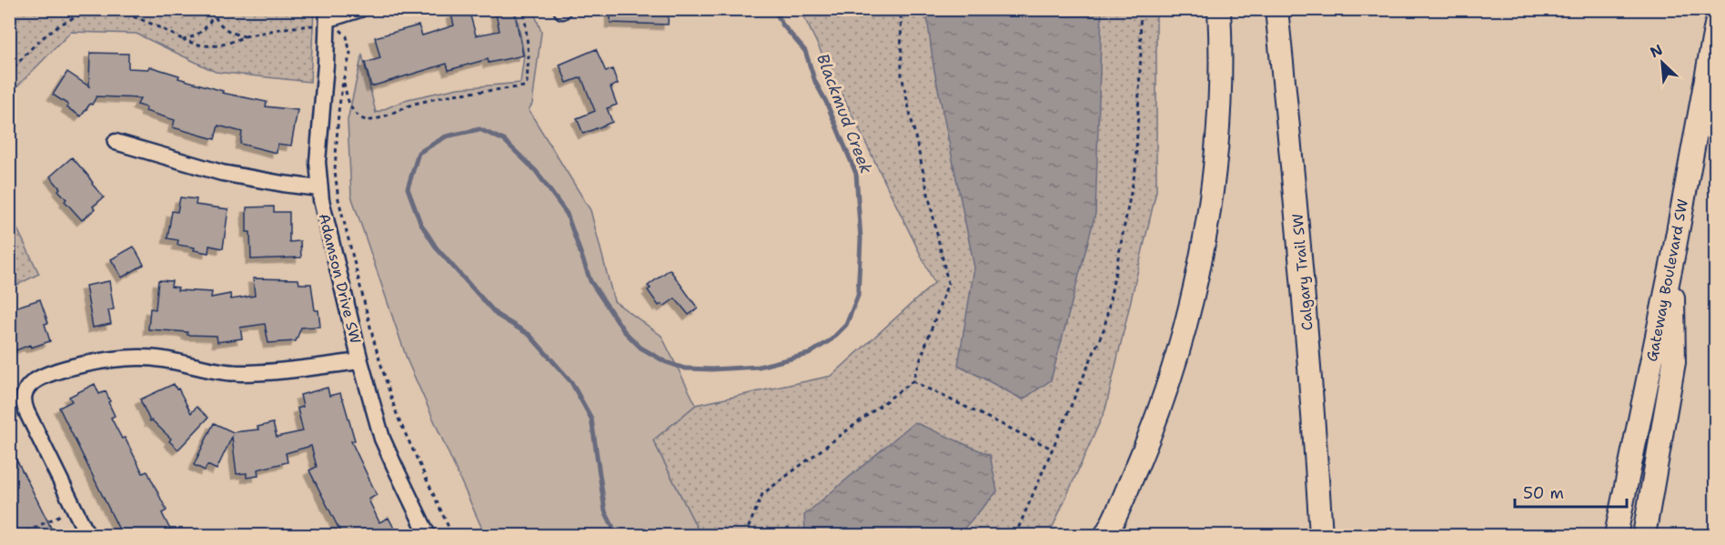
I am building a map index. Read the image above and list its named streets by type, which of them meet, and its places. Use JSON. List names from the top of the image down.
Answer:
{
  "streets": {
    "highway": ["Calgary Trail SW", "Gateway Boulevard SW"],
    "street": ["Adamson Drive SW"]
  },
  "water": ["Blackmud Creek"],
  "scale_bar": "50 m",
  "north": "top left"
}
